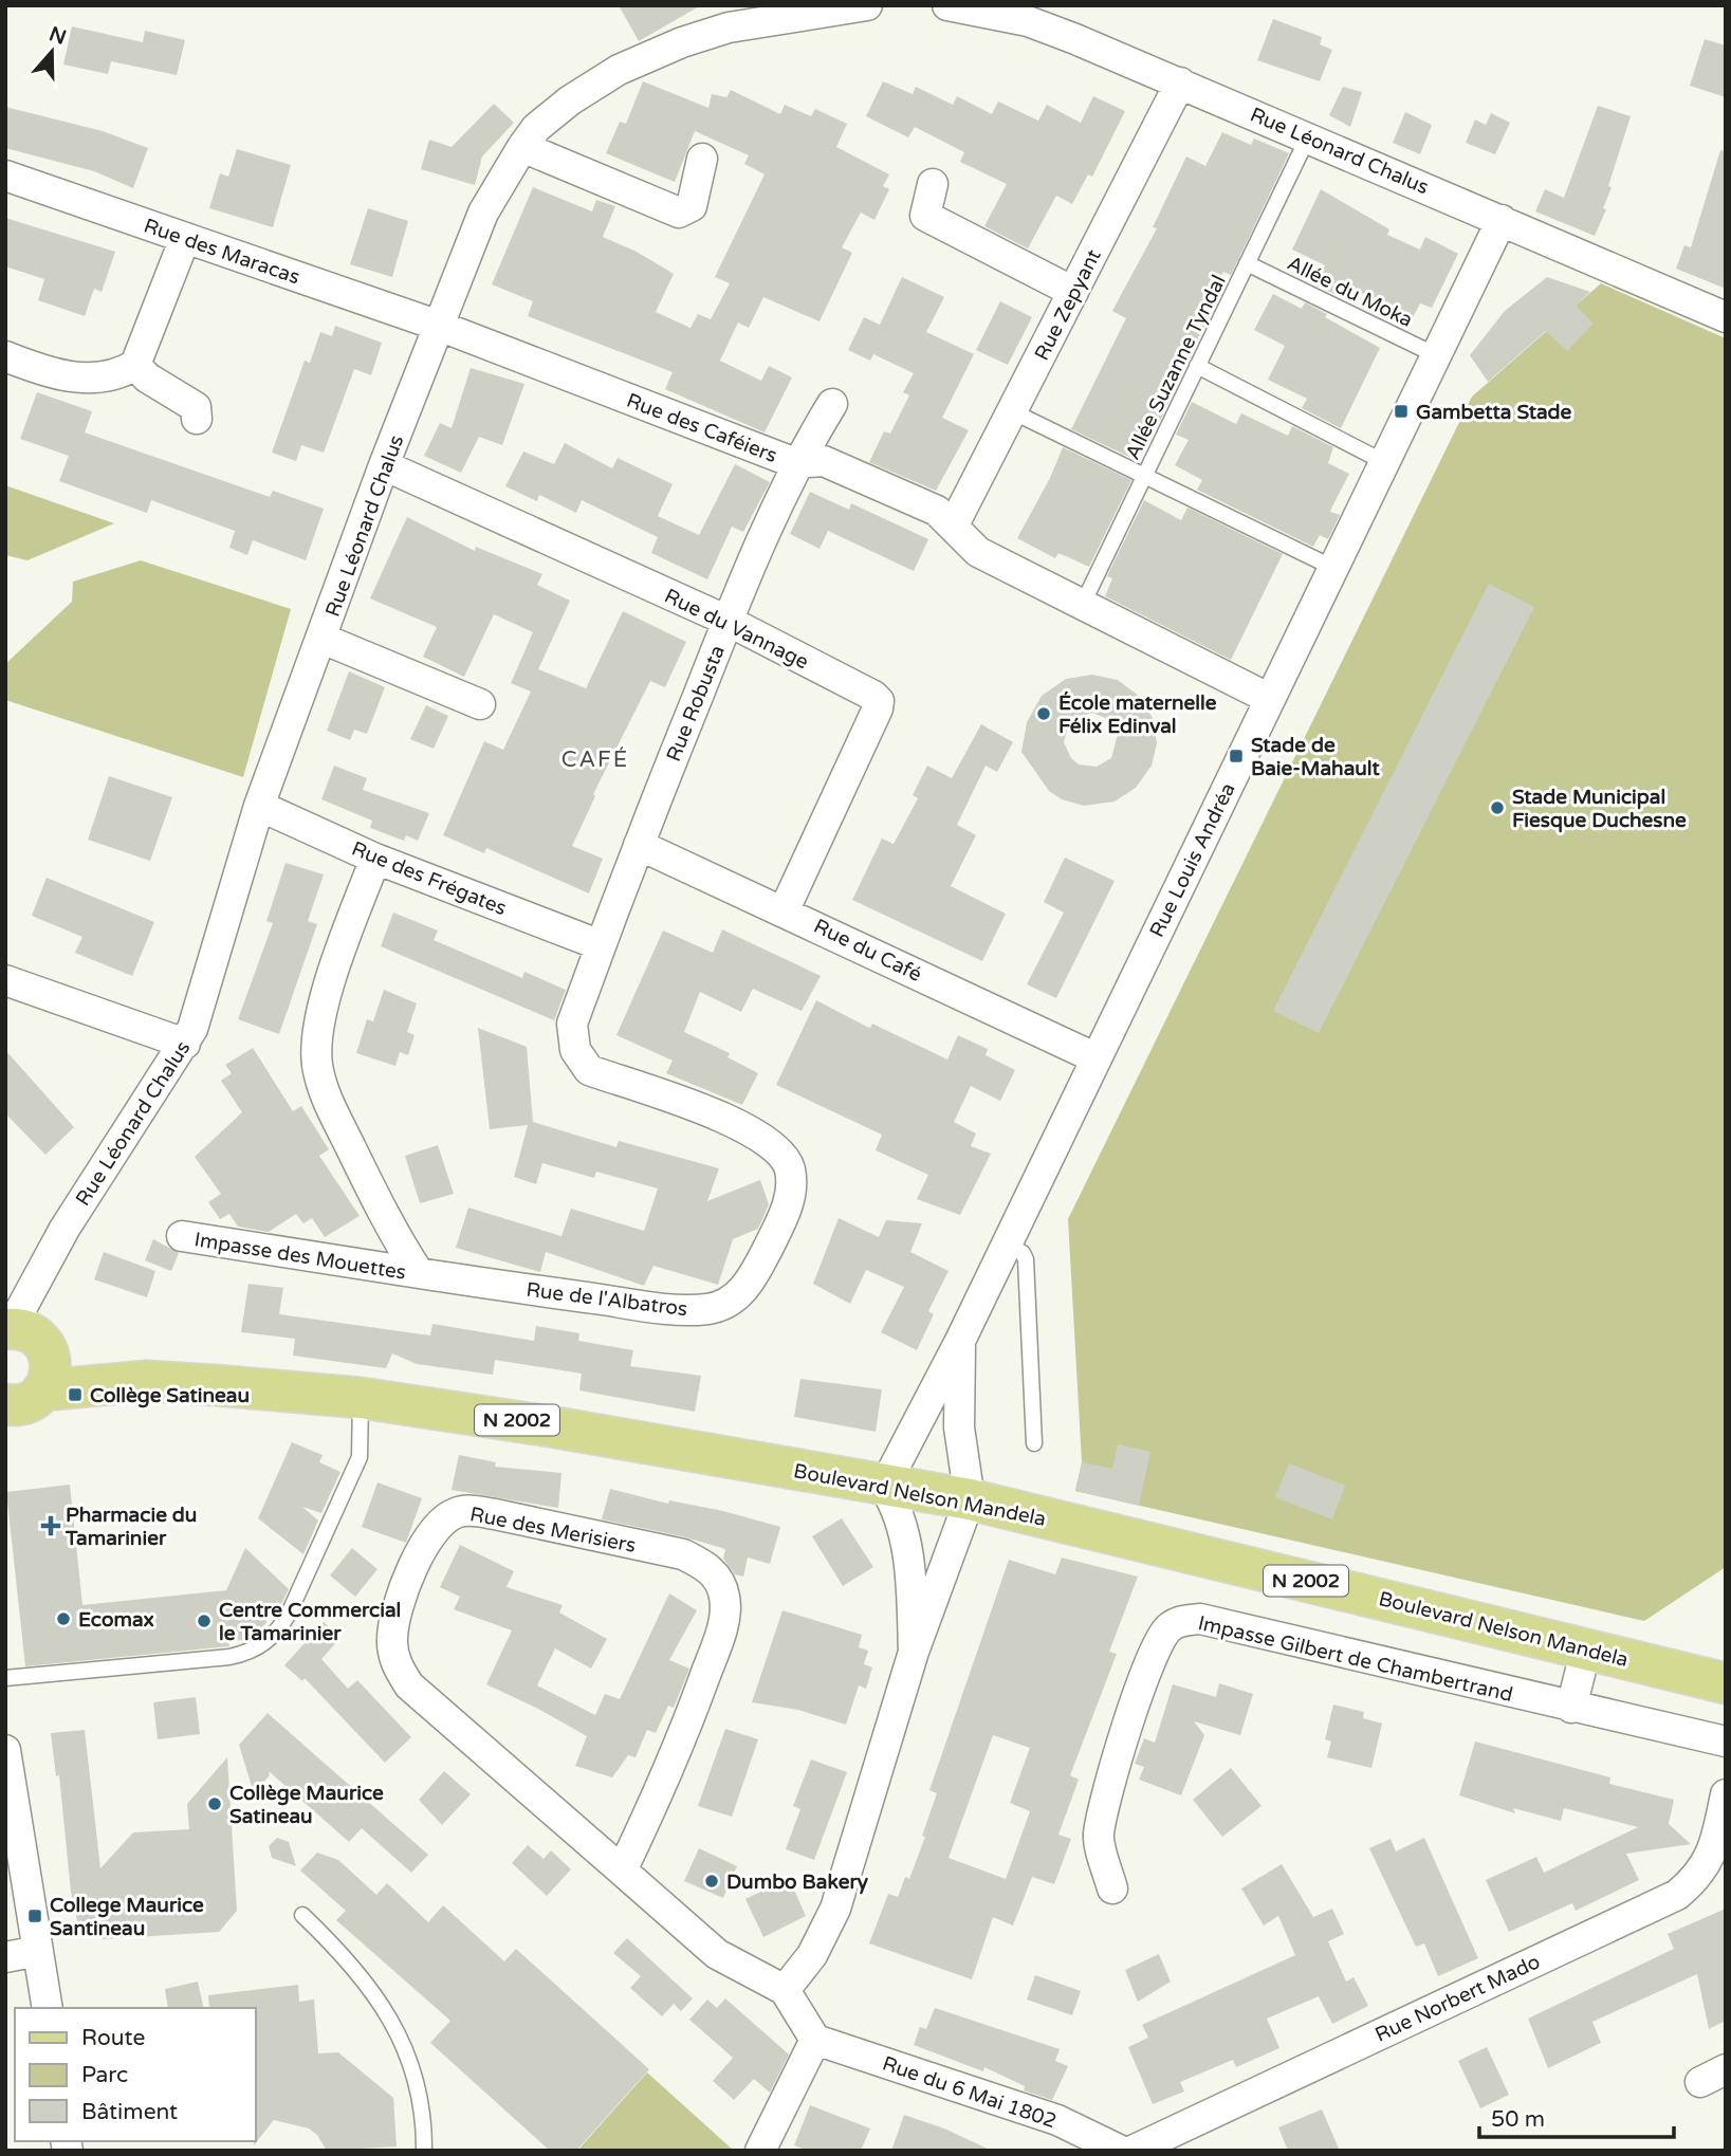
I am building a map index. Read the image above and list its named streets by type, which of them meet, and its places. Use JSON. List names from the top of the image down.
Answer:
{
  "streets": {
    "main road": ["N 2002", "Boulevard Nelson Mandela"],
    "street": [
      "Rue Léonard Chalus",
      "Rue des Maracas",
      "Rue Zepyant",
      "Rue des Caféiers",
      "Rue du Vannage",
      "Rue Robusta",
      "Rue Louis Andréa",
      "Rue des Frégates",
      "Rue du Café",
      "Impasse des Mouettes",
      "Rue de l'Albatros",
      "Rue des Merisiers",
      "Impasse Gilbert de Chambertrand",
      "Rue Norbert Mado",
      "Rue du 6 Mai 1802"
    ],
    "lane": ["Allée du Moka", "Allée Suzanne Tyndal"]
  },
  "crossings": [
    ["Rue Léonard Chalus", "Rue des Maracas"],
    ["Rue Léonard Chalus", "Rue Zepyant"],
    ["Rue Léonard Chalus", "Rue des Caféiers"],
    ["Rue Léonard Chalus", "Rue du Vannage"],
    ["Rue Léonard Chalus", "Rue Louis Andréa"],
    ["Rue Léonard Chalus", "Rue des Frégates"],
    ["Rue Léonard Chalus", "Boulevard Nelson Mandela"],
    ["Rue des Maracas", "Rue des Caféiers"],
    ["Allée du Moka", "Allée Suzanne Tyndal"],
    ["Allée du Moka", "Rue Louis Andréa"],
    ["Rue Zepyant", "Rue des Caféiers"],
    ["Allée Suzanne Tyndal", "Rue des Caféiers"],
    ["Rue des Caféiers", "Rue Robusta"],
    ["Rue des Caféiers", "Rue Louis Andréa"],
    ["Rue du Vannage", "Rue Robusta"],
    ["Rue du Vannage", "Rue du Café"],
    ["Rue Robusta", "Rue des Frégates"],
    ["Rue Robusta", "Rue du Café"],
    ["Rue Robusta", "Rue de l'Albatros"],
    ["Rue Louis Andréa", "Rue du Café"],
    ["Rue Louis Andréa", "Boulevard Nelson Mandela"],
    ["Rue des Frégates", "Rue de l'Albatros"],
    ["Impasse des Mouettes", "Rue de l'Albatros"]
  ],
  "districts": ["CAFÉ"],
  "places": {
    "transit": [
      "Gambetta Stade",
      "Stade de Baie-Mahault",
      "Collège Satineau",
      "College Maurice Santineau"
    ],
    "other": [
      "École maternelle Félix Edinval",
      "Stade Municipal Fiesque Duchesne",
      "Ecomax",
      "Centre Commercial le Tamarinier",
      "Collège Maurice Satineau",
      "Dumbo Bakery"
    ],
    "health": ["Pharmacie du Tamarinier"]
  },
  "legend": ["Route", "Parc", "Bâtiment"],
  "scale_bar": "50 m",
  "north": "top"
}
